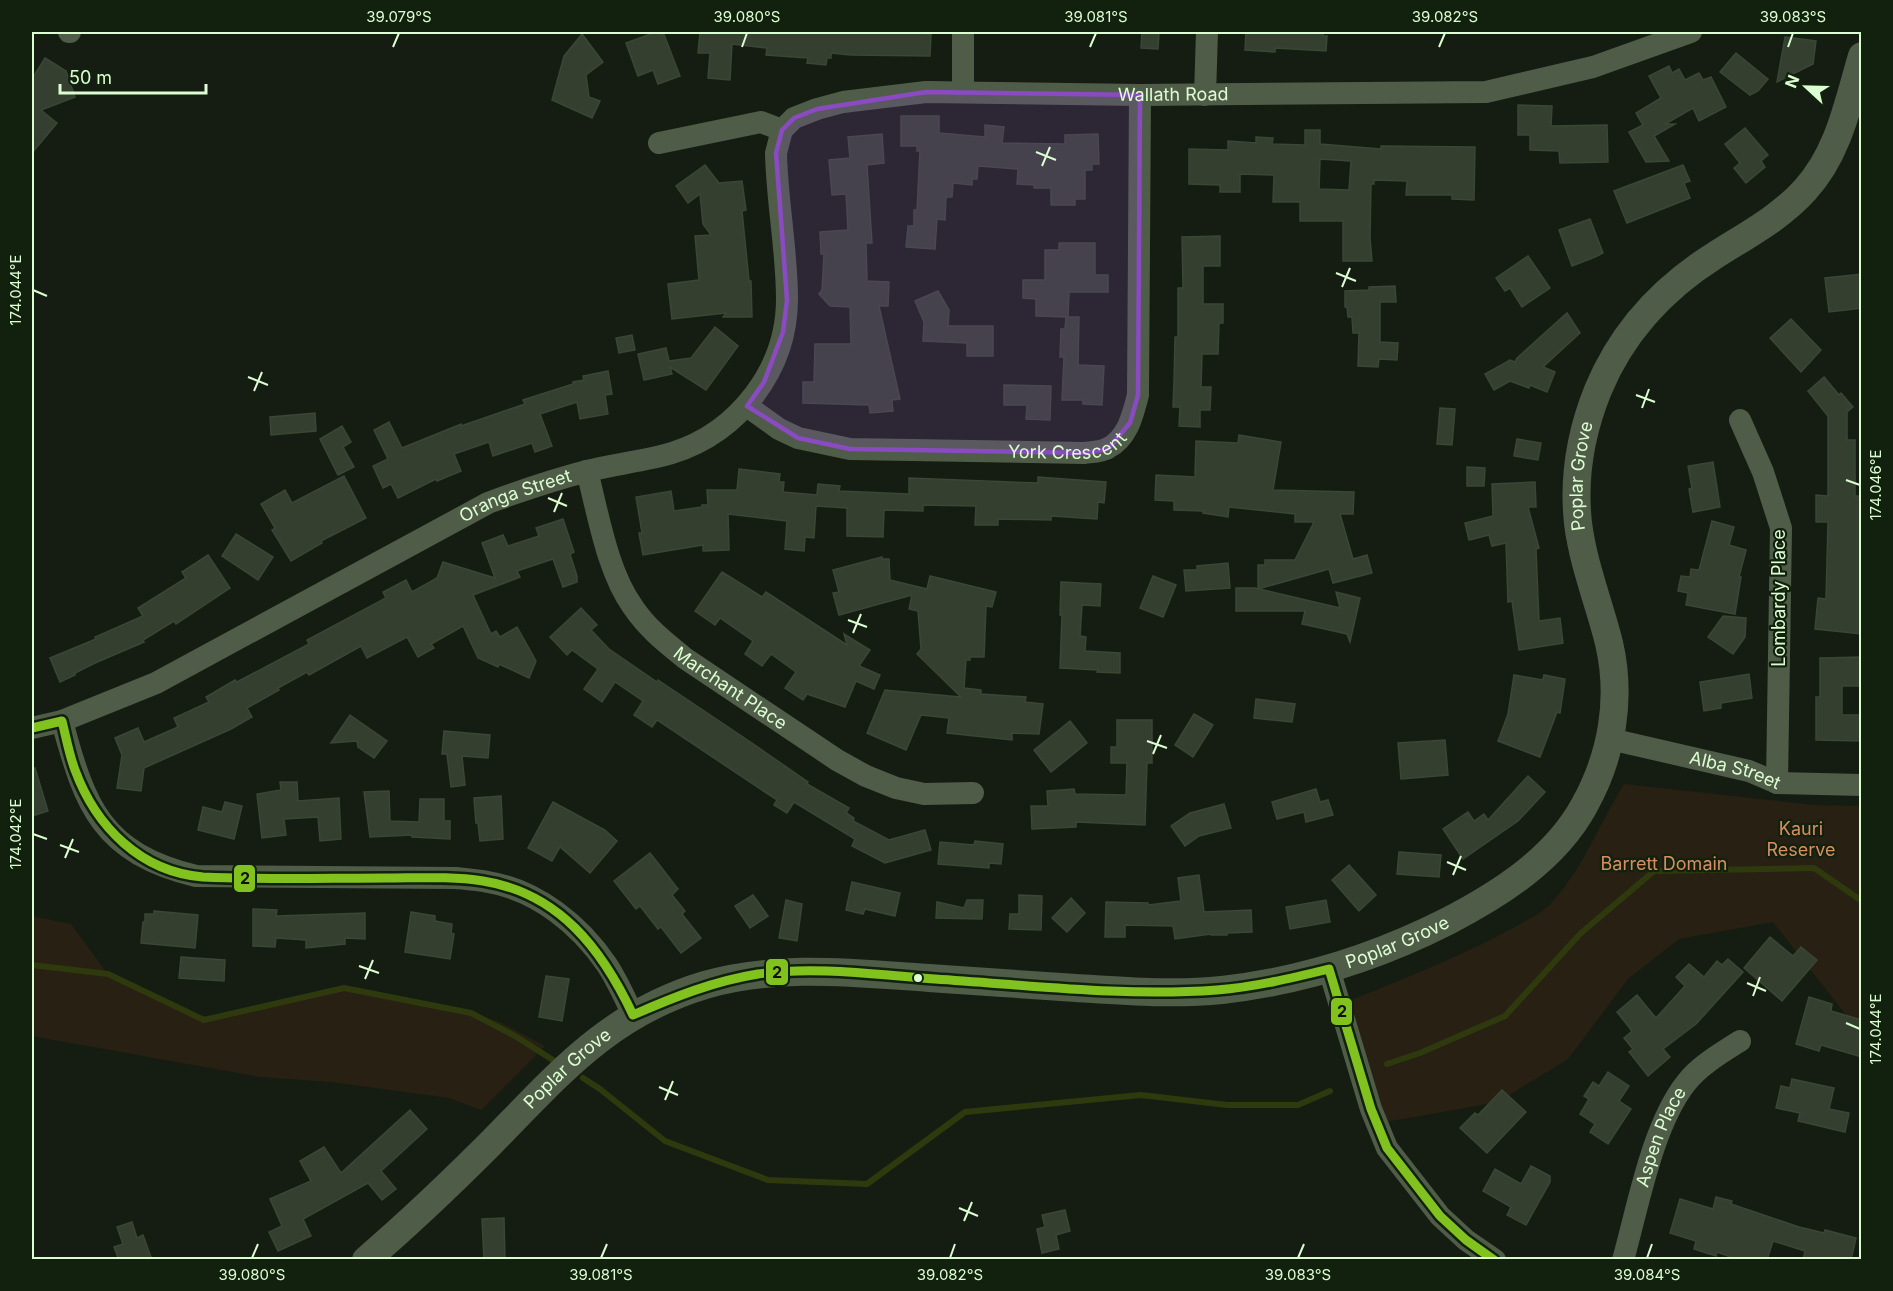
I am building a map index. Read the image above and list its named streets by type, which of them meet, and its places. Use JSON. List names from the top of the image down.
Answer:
{
  "streets": {
    "street": [
      "Wallath Road",
      "York Crescent",
      "Poplar Grove",
      "Oranga Street",
      "Lombardy Place",
      "Marchant Place",
      "Alba Street",
      "Aspen Place"
    ]
  },
  "crossings": [
    ["Wallath Road", "York Crescent"],
    ["Wallath Road", "Oranga Street"],
    ["York Crescent", "Oranga Street"],
    ["Poplar Grove", "Alba Street"],
    ["Oranga Street", "Marchant Place"],
    ["Lombardy Place", "Alba Street"]
  ],
  "parks": ["Kauri Reserve", "Barrett Domain"],
  "lines": ["transit line 2"],
  "scale_bar": "50 m",
  "north": "left",
  "coordinates": [
    "39.079°S",
    "39.080°S",
    "39.081°S",
    "39.082°S",
    "39.083°S",
    "174.044°E",
    "174.046°E",
    "174.042°E",
    "39.084°S"
  ]
}
